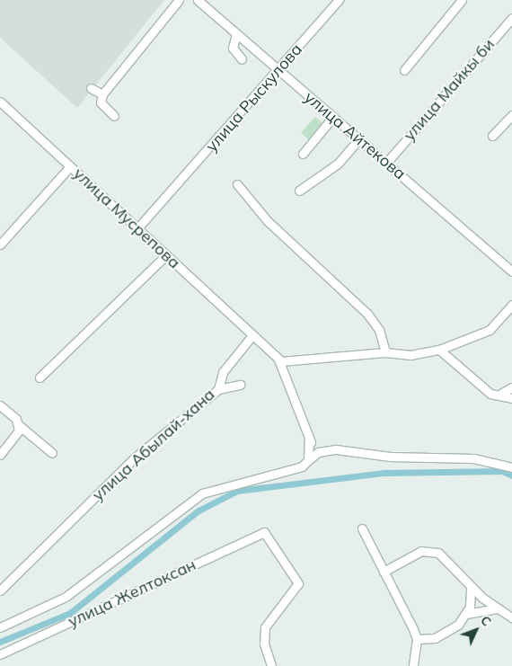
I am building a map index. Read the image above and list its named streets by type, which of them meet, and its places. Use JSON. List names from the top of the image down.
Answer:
{
  "streets": {
    "street": [
      "улица Майкы би",
      "улица Рыскулова",
      "улица Айтекова",
      "улица Мусрепова",
      "улица Абылай-хана",
      "улица Желтоксан"
    ]
  },
  "crossings": [
    ["улица Майкы би", "улица Айтекова"],
    ["улица Рыскулова", "улица Айтекова"],
    ["улица Рыскулова", "улица Мусрепова"],
    ["улица Мусрепова", "улица Абылай-хана"]
  ],
  "north": "top right"
}
